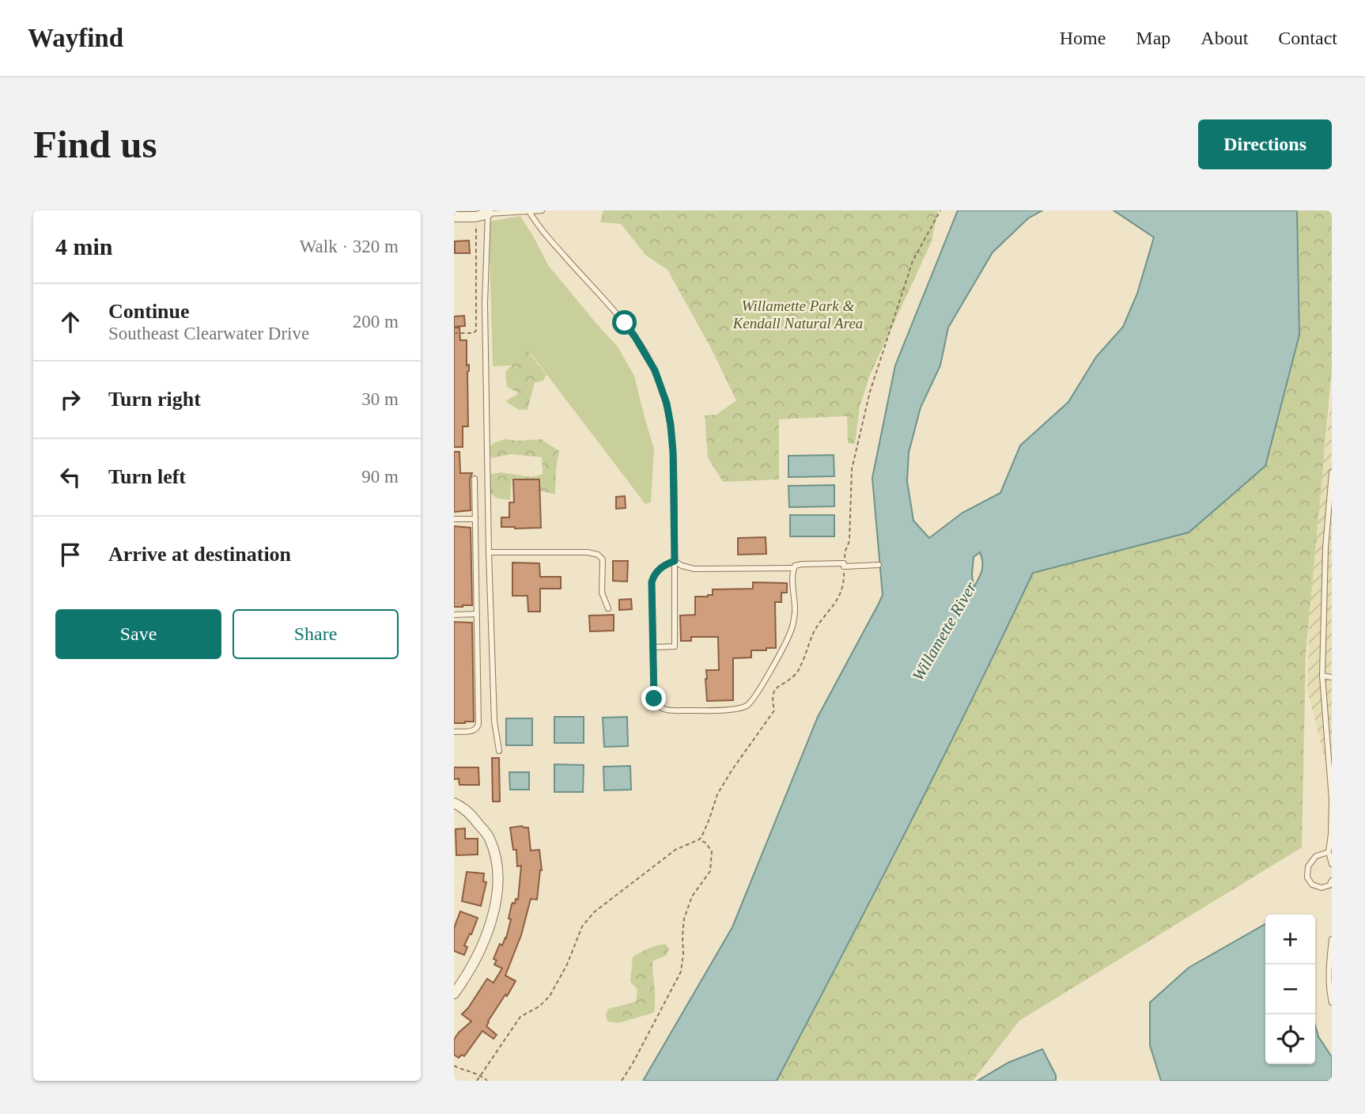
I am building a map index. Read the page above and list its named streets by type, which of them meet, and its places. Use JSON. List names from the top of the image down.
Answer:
{
  "water": ["Willamette River"],
  "parks": ["Willamette Park & Kendall Natural Area"],
  "page": {
    "header": "Wayfind",
    "nav": [
      "Home",
      "Map",
      "About",
      "Contact"
    ],
    "buttons": [
      "Directions",
      ["Save", "Share"]
    ],
    "title": "Find us",
    "heading": ["4 min", "Walk · 320 m"],
    "list": [
      ["Continue", "Southeast Clearwater Drive", "200 m"],
      ["Turn right", "30 m"],
      ["Turn left", "90 m"],
      "Arrive at destination"
    ],
    "map_buttons": ["+", "−"]
  }
}
